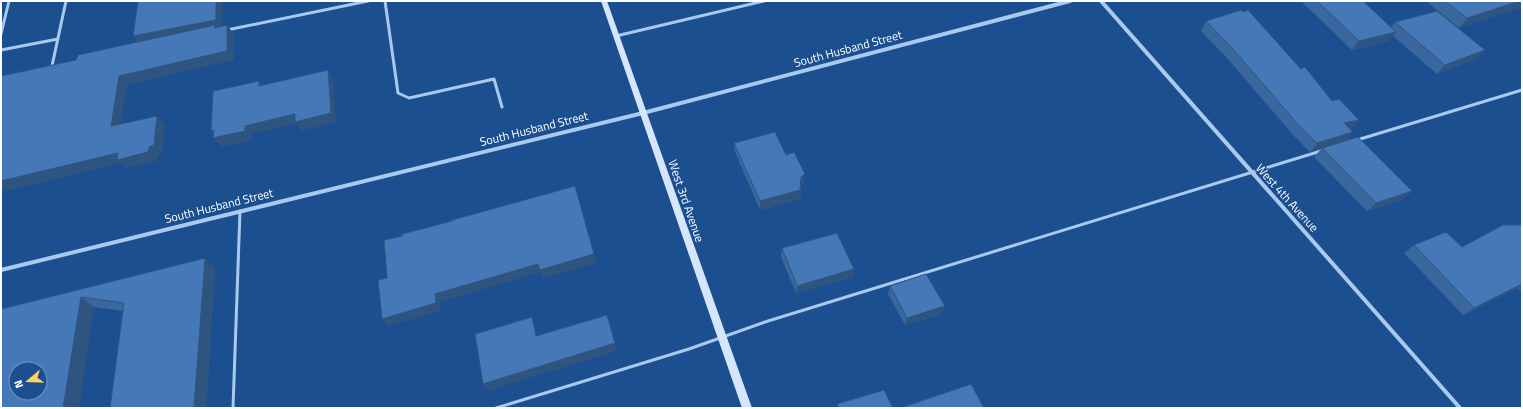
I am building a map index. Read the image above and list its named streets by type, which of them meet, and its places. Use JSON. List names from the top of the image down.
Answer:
{
  "streets": {
    "street": ["South Husband Street", "West 4th Avenue", "West 3rd Avenue"]
  },
  "crossings": [
    ["South Husband Street", "West 3rd Avenue"]
  ],
  "north": "left"
}
